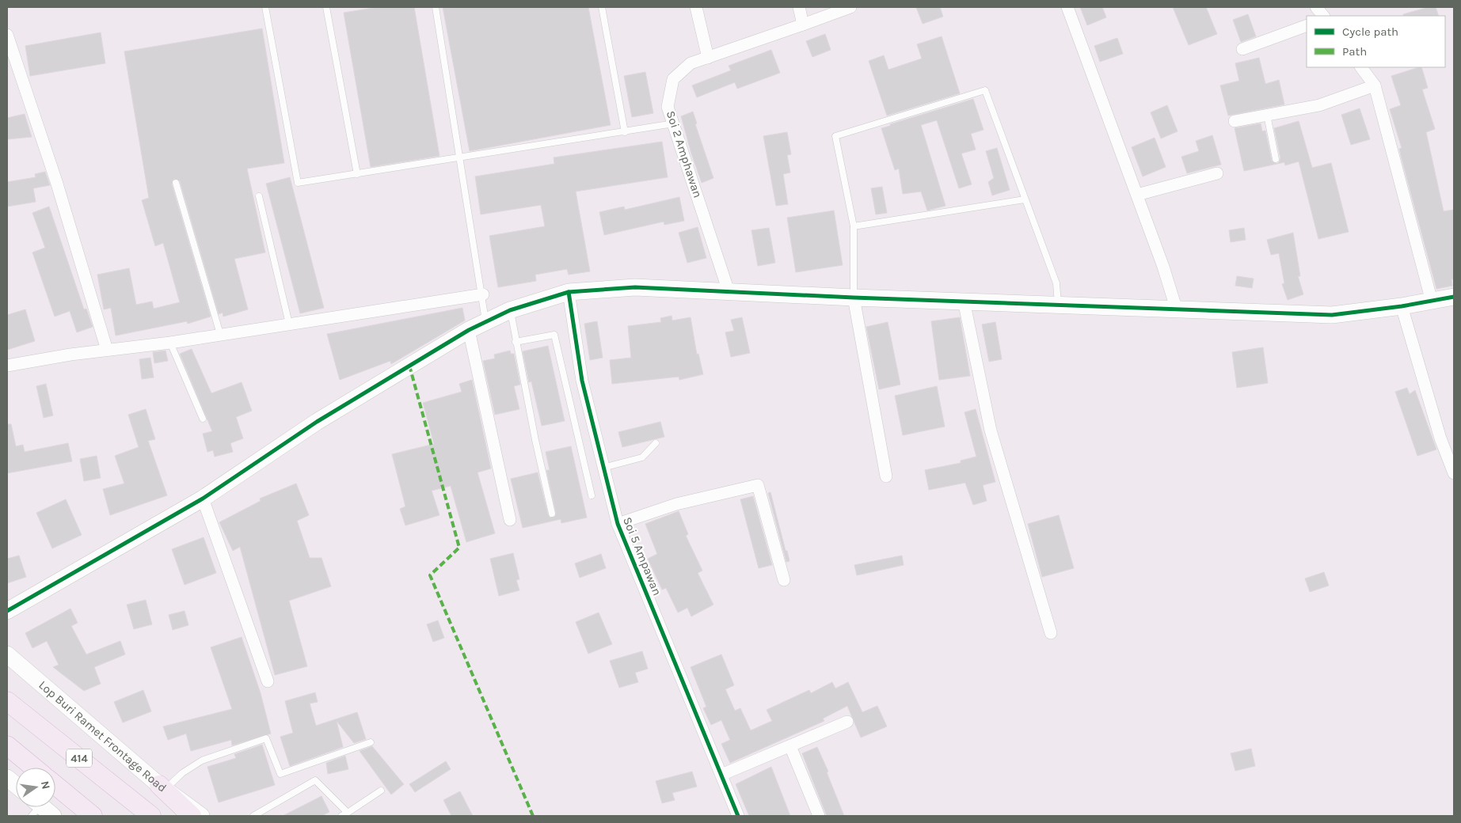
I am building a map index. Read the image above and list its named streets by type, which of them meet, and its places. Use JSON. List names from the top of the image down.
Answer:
{
  "streets": {
    "main road": ["414"],
    "street": ["Soi 2 Amphawan", "Soi 5 Ampawan", "Lop Buri Ramet Frontage Road"]
  },
  "legend": ["Cycle path", "Path"],
  "north": "right"
}
